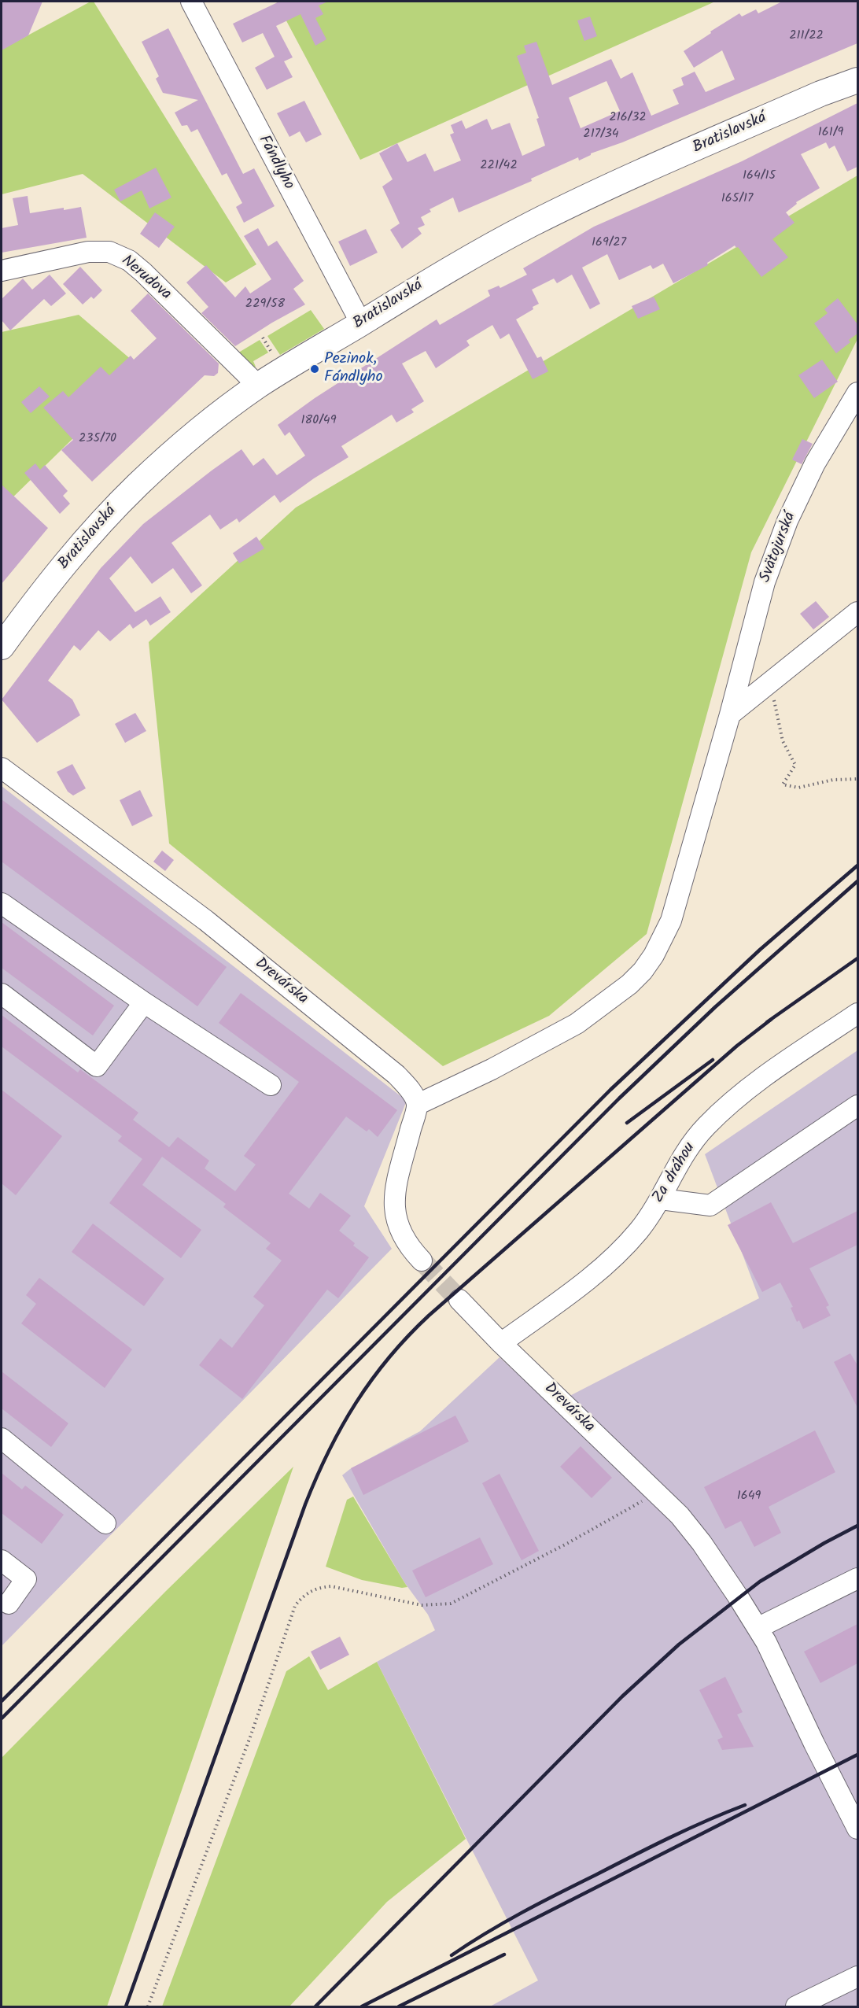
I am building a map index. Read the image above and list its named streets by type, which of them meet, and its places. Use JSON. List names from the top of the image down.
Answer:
{
  "streets": {
    "main road": ["Bratislavská"],
    "street": [
      "Fándlyho",
      "Nerudova",
      "Svätojurská",
      "Drevárska",
      "Za dráhou"
    ]
  },
  "crossings": [
    ["Bratislavská", "Fándlyho"],
    ["Bratislavská", "Nerudova"],
    ["Svätojurská", "Drevárska"],
    ["Drevárska", "Za dráhou"]
  ],
  "places": ["Pezinok, Fándlyho"],
  "house_numbers": [
    "211/22",
    "216/32",
    "161/9",
    "217/34",
    "221/42",
    "164/15",
    "165/17",
    "169/27",
    "229/58",
    "180/49",
    "235/70",
    "1649"
  ]
}
